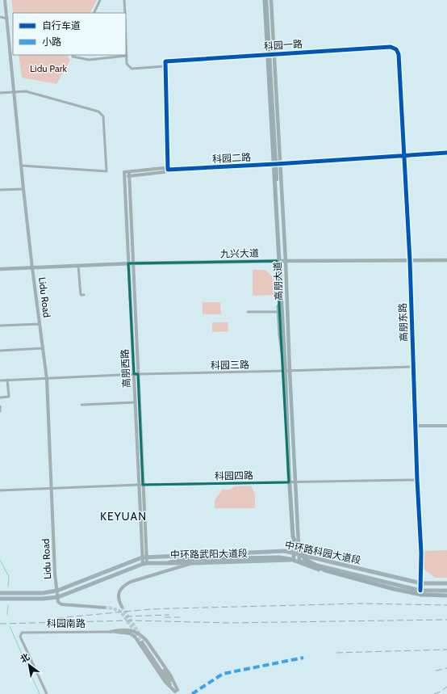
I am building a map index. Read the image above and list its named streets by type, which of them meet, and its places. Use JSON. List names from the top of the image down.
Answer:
{
  "streets": {
    "main road": [
      "九兴大道",
      "高朋大道",
      "中环路科园大道段",
      "中环路武阳大道段"
    ],
    "street": [
      "科园一路",
      "科园二路",
      "Lidu Road",
      "高朋东路",
      "科园三路",
      "高朋西路",
      "科园四路",
      "科园南路"
    ]
  },
  "crossings": [
    ["科园一路", "高朋大道"],
    ["科园一路", "高朋东路"],
    ["科园二路", "高朋大道"],
    ["科园二路", "高朋东路"],
    ["九兴大道", "高朋大道"],
    ["九兴大道", "Lidu Road"],
    ["九兴大道", "高朋东路"],
    ["九兴大道", "高朋西路"],
    ["高朋大道", "科园三路"],
    ["高朋大道", "科园四路"],
    ["高朋大道", "中环路科园大道段"],
    ["高朋大道", "中环路武阳大道段"],
    ["Lidu Road", "科园三路"],
    ["Lidu Road", "科园四路"],
    ["Lidu Road", "中环路武阳大道段"],
    ["高朋东路", "科园三路"],
    ["高朋东路", "科园四路"],
    ["高朋东路", "中环路科园大道段"],
    ["高朋东路", "中环路武阳大道段"],
    ["科园三路", "高朋西路"],
    ["高朋西路", "科园四路"],
    ["高朋西路", "中环路科园大道段"],
    ["高朋西路", "中环路武阳大道段"]
  ],
  "districts": ["KEYUAN"],
  "parks": ["Lidu Park"],
  "legend": ["自行车道", "小路"],
  "north": "top left"
}
